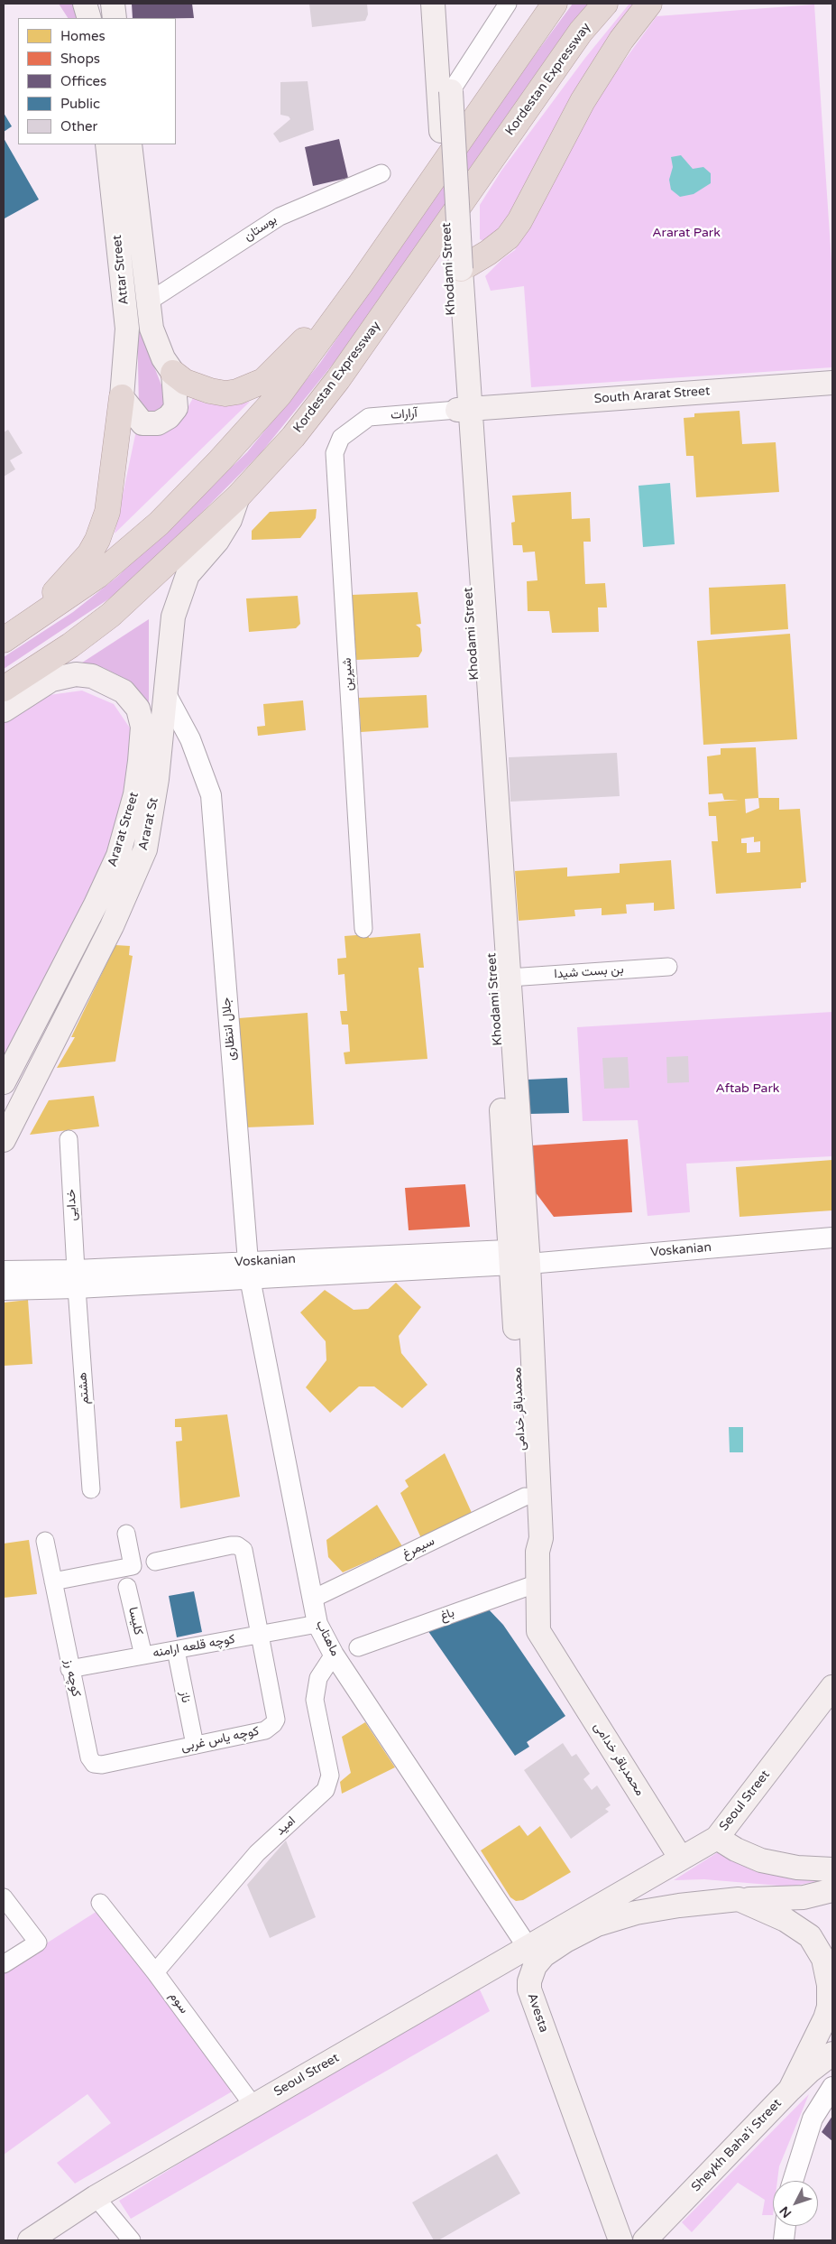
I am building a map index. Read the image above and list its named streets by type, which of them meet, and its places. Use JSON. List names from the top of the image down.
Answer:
{
  "streets": {
    "highway": ["Kordestan Expressway"],
    "main road": [
      "Khodami Street",
      "Attar Street",
      "South Ararat Street",
      "Ararat St",
      "Ararat Street",
      "محمدباقر خدامی",
      "Seoul Street",
      "Avesta",
      "Sheykh Baha'i Street"
    ],
    "street": [
      "بوستان",
      "آرارات",
      "شیرین",
      "بن بست شیدا",
      "جلال انتظاری",
      "خدایی",
      "Voskanian",
      "هشتم",
      "سیمرغ",
      "باغ",
      "کلیسا",
      "ماهتاب",
      "کوچه قلعه ارامنه",
      "کوچه رز",
      "ناز",
      "کوچه یاس غربی",
      "امید",
      "سوم"
    ]
  },
  "crossings": [
    ["Kordestan Expressway", "Ararat St"],
    ["بوستان", "Attar Street"],
    ["Khodami Street", "South Ararat Street"],
    ["Khodami Street", "آرارات"],
    ["Khodami Street", "بن بست شیدا"],
    ["Khodami Street", "Voskanian"],
    ["Khodami Street", "محمدباقر خدامی"],
    ["South Ararat Street", "آرارات"],
    ["آرارات", "شیرین"],
    ["Ararat St", "جلال انتظاری"],
    ["جلال انتظاری", "Voskanian"],
    ["جلال انتظاری", "ماهتاب"],
    ["خدایی", "Voskanian"],
    ["خدایی", "هشتم"],
    ["Voskanian", "هشتم"],
    ["Voskanian", "محمدباقر خدامی"],
    ["Voskanian", "ماهتاب"],
    ["محمدباقر خدامی", "سیمرغ"],
    ["محمدباقر خدامی", "باغ"],
    ["محمدباقر خدامی", "Seoul Street"],
    ["سیمرغ", "ماهتاب"],
    ["کلیسا", "کوچه قلعه ارامنه"],
    ["ماهتاب", "کوچه قلعه ارامنه"],
    ["ماهتاب", "Seoul Street"],
    ["ماهتاب", "امید"],
    ["کوچه قلعه ارامنه", "کوچه رز"],
    ["کوچه قلعه ارامنه", "ناز"],
    ["کوچه قلعه ارامنه", "کوچه یاس غربی"],
    ["کوچه رز", "کوچه یاس غربی"],
    ["ناز", "کوچه یاس غربی"],
    ["Seoul Street", "سوم"],
    ["Seoul Street", "Avesta"],
    ["امید", "سوم"]
  ],
  "parks": ["Ararat Park", "Aftab Park"],
  "legend": [
    "Homes",
    "Shops",
    "Offices",
    "Public",
    "Other"
  ],
  "north": "bottom left"
}
